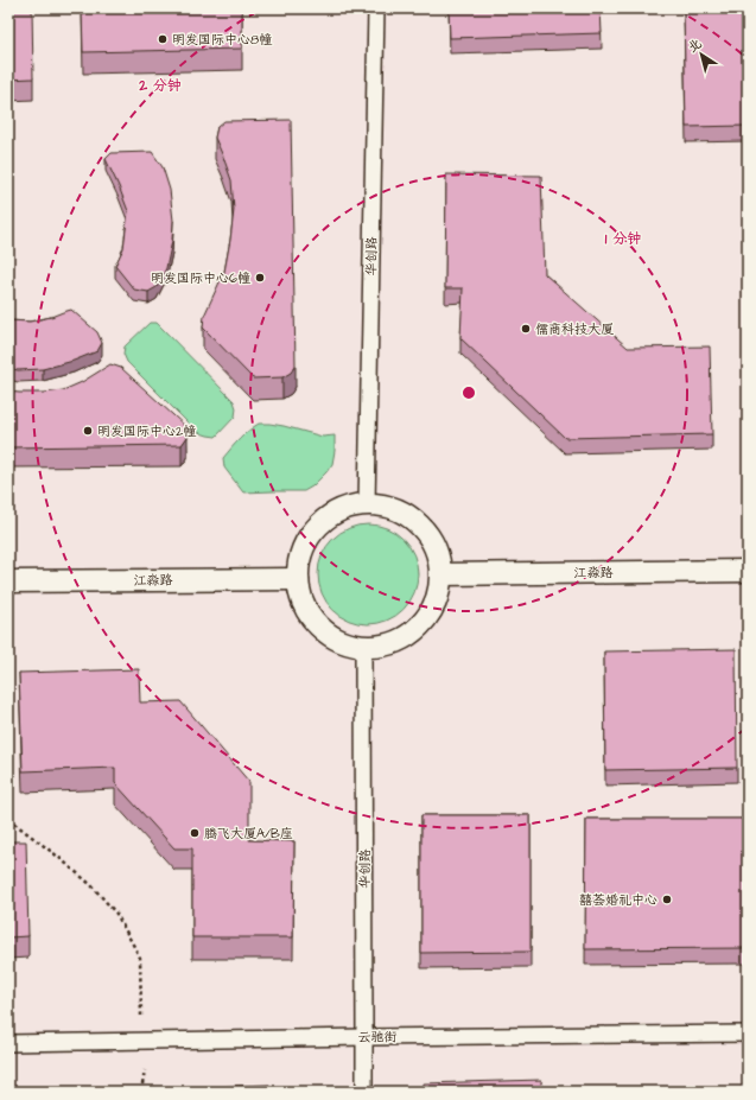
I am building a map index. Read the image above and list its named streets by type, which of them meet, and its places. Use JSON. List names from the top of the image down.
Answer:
{
  "streets": {
    "street": ["华创路", "江淼路", "云驰街"]
  },
  "crossings": [
    ["华创路", "江淼路"],
    ["华创路", "云驰街"]
  ],
  "places": [
    "明发国际中心8幢",
    "明发国际中心6幢",
    "儒商科技大厦",
    "明发国际中心2幢",
    "腾飞大厦A/B座",
    "囍荟婚礼中心"
  ],
  "north": "top left",
  "rings": ["2 分钟", "1 分钟"]
}
